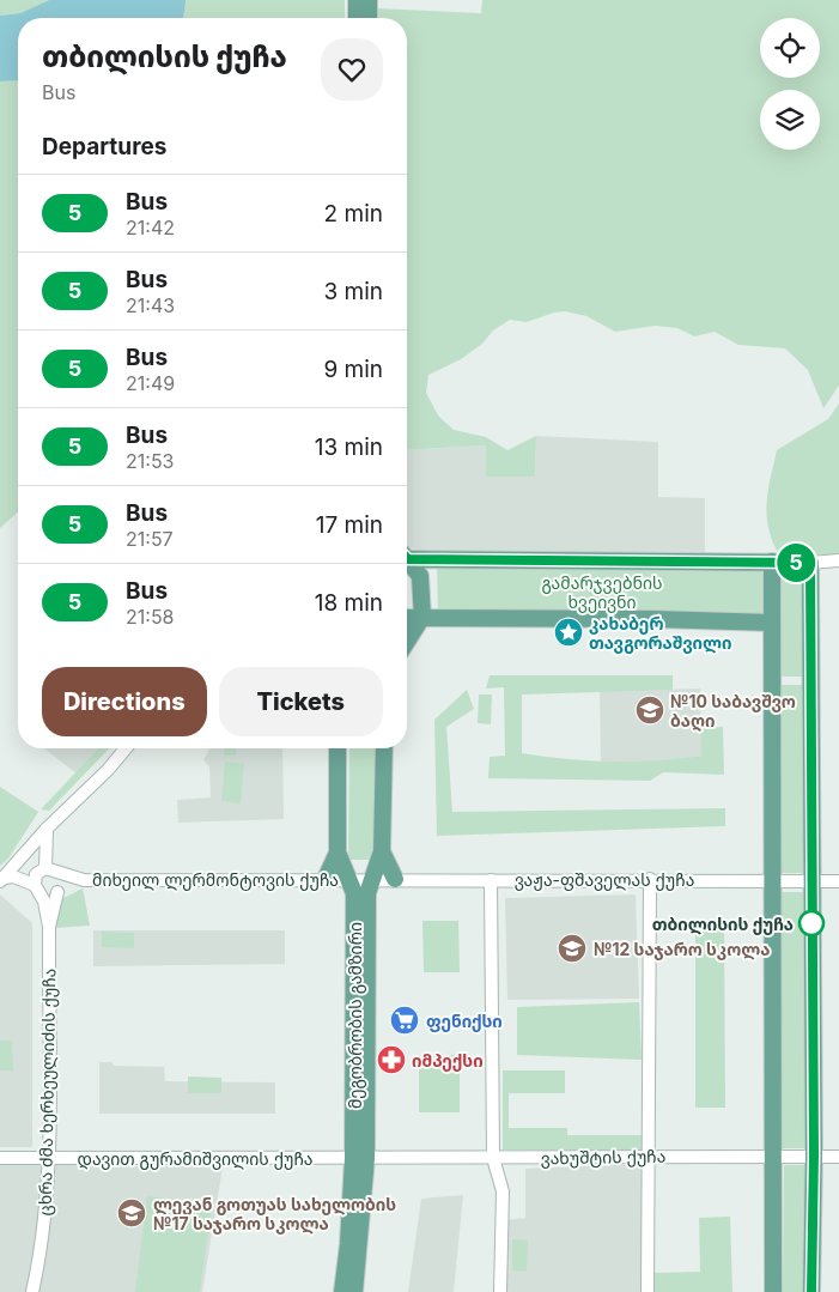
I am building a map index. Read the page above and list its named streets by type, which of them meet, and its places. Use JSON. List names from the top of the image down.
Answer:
{
  "streets": {
    "main road": ["მეგობრობის გამზირი"],
    "street": [
      "მიხეილ ლერმონტოვის ქუჩა",
      "ვაჟა-ფშაველას ქუჩა",
      "ცხრა ძმა ხერხეულიძის ქუჩა",
      "ვახუშტის ქუჩა",
      "დავით გურამიშვილის ქუჩა"
    ]
  },
  "crossings": [
    ["მიხეილ ლერმონტოვის ქუჩა", "ვაჟა-ფშაველას ქუჩა"],
    ["მიხეილ ლერმონტოვის ქუჩა", "მეგობრობის გამზირი"],
    ["მიხეილ ლერმონტოვის ქუჩა", "ცხრა ძმა ხერხეულიძის ქუჩა"],
    ["ვაჟა-ფშაველას ქუჩა", "მეგობრობის გამზირი"],
    ["მეგობრობის გამზირი", "ვახუშტის ქუჩა"],
    ["მეგობრობის გამზირი", "დავით გურამიშვილის ქუჩა"],
    ["ცხრა ძმა ხერხეულიძის ქუჩა", "დავით გურამიშვილის ქუჩა"],
    ["ვახუშტის ქუჩა", "დავით გურამიშვილის ქუჩა"]
  ],
  "parks": ["გამარჯვებნის ხვეივნი"],
  "places": {
    "place": ["კახაბერ თავგორაშვილი"],
    "school or university": ["№10 საბავშვო ბაღი", "№12 საჯარო სკოლა", "ლევან გოთუას სახელობის №17 საჯარო სკოლა"],
    "other": ["თბილისის ქუჩა"],
    "supermarket": ["ფენიქსი"],
    "pharmacy": ["იმპექსი"]
  },
  "lines": ["bus line 5"],
  "page": {
    "on_map": "5",
    "heading": [
      ["თბილისის ქუჩა", "Bus"],
      "Departures"
    ],
    "list": [
      {
        "mark": "5",
        "name": "Bus",
        "note": "21:42",
        "value": "2 min"
      },
      {
        "mark": "5",
        "name": "Bus",
        "note": "21:43",
        "value": "3 min"
      },
      {
        "mark": "5",
        "name": "Bus",
        "note": "21:49",
        "value": "9 min"
      },
      {
        "mark": "5",
        "name": "Bus",
        "note": "21:53",
        "value": "13 min"
      },
      {
        "mark": "5",
        "name": "Bus",
        "note": "21:57",
        "value": "17 min"
      },
      {
        "mark": "5",
        "name": "Bus",
        "note": "21:58",
        "value": "18 min"
      }
    ],
    "buttons": ["Directions", "Tickets"]
  }
}
